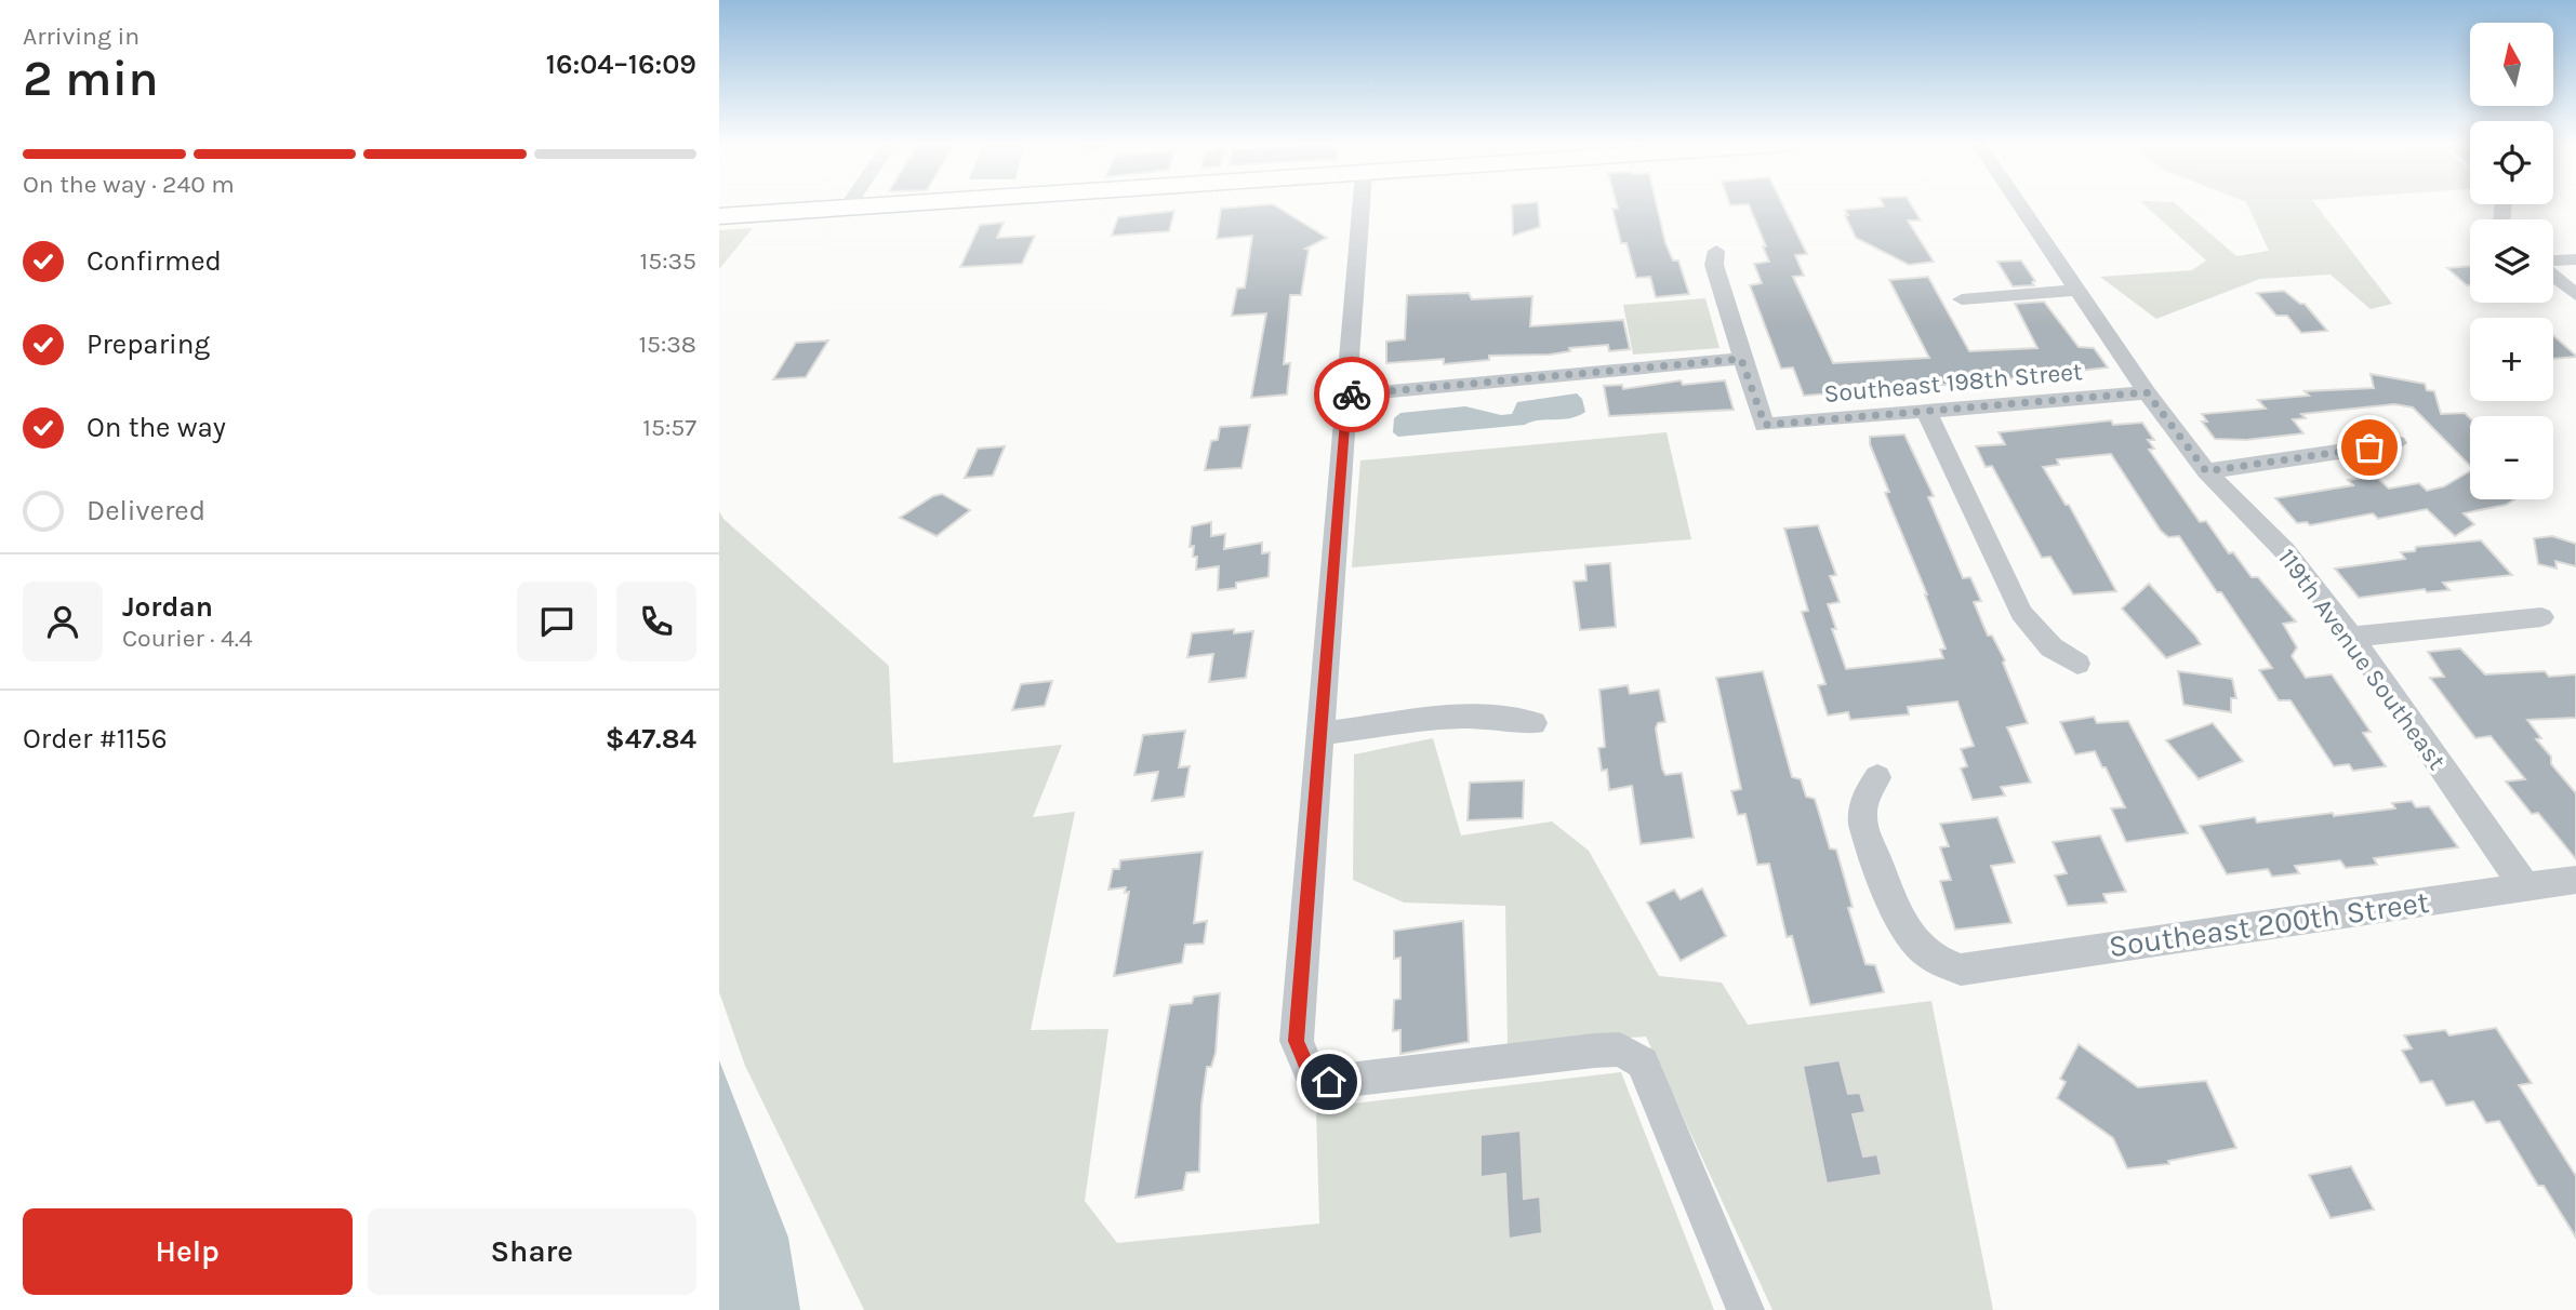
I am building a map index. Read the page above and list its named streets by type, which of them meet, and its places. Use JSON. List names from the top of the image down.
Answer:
{
  "streets": {
    "street": ["Southeast 198th Street", "119th Avenue Southeast", "Southeast 200th Street"]
  },
  "crossings": [
    ["Southeast 198th Street", "119th Avenue Southeast"],
    ["119th Avenue Southeast", "Southeast 200th Street"]
  ],
  "north": "top",
  "page": {
    "heading": ["2 min", "Arriving in", "16:04–16:09"],
    "panel": [
      "Jordan",
      "Courier · 4.4",
      "Order #1156",
      "$47.84"
    ],
    "map_buttons": ["+", "−"],
    "bar": "On the way · 240 m",
    "list": [
      ["Confirmed", "15:35"],
      ["Preparing", "15:38"],
      ["On the way", "15:57"],
      "Delivered"
    ],
    "buttons": ["Help", "Share"]
  }
}
